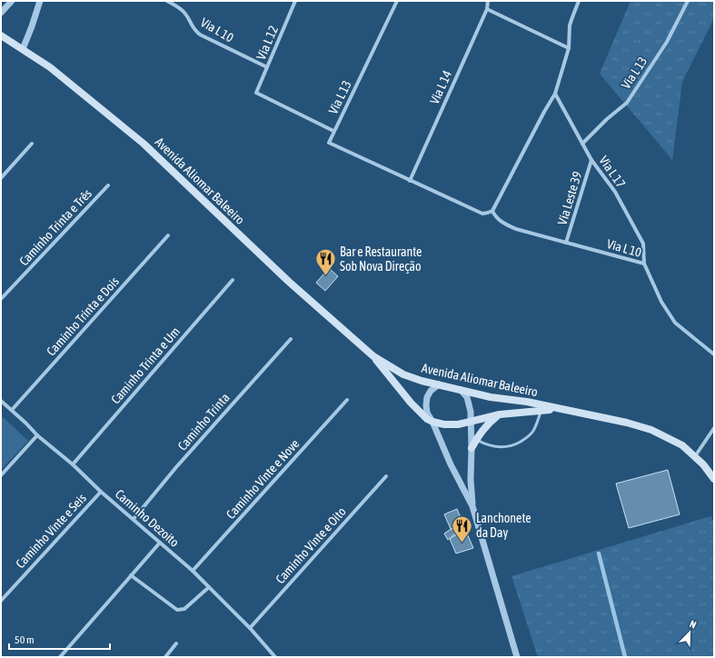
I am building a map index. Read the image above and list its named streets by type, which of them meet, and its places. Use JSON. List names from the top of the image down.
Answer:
{
  "streets": {
    "main road": ["Avenida Aliomar Baleeiro"],
    "street": [
      "Via L 10",
      "Via L 12",
      "Via L 13",
      "Via L 14",
      "Via L 17",
      "Via Leste 39",
      "Caminho Trinta e Três",
      "Caminho Trinta e Dois",
      "Caminho Trinta e Um",
      "Caminho Trinta",
      "Caminho Vinte e Nove",
      "Caminho Dezoito",
      "Caminho Vinte e Seis",
      "Caminho Vinte e Oito"
    ]
  },
  "crossings": [
    ["Via L 10", "Via L 12"],
    ["Via L 10", "Via L 17"],
    ["Via L 10", "Via Leste 39"],
    ["Via L 12", "Via L 13"],
    ["Via L 13", "Via L 14"],
    ["Via L 13", "Via L 17"],
    ["Via L 17", "Via Leste 39"],
    ["Caminho Trinta e Dois", "Caminho Dezoito"],
    ["Caminho Trinta e Um", "Caminho Dezoito"],
    ["Caminho Trinta", "Caminho Dezoito"],
    ["Caminho Vinte e Nove", "Caminho Dezoito"],
    ["Caminho Dezoito", "Caminho Vinte e Seis"],
    ["Caminho Dezoito", "Caminho Vinte e Oito"]
  ],
  "places": {
    "restaurant": ["Bar e Restaurante Sob Nova Direção", "Lanchonete da Day"]
  },
  "scale_bar": "50 m",
  "north": "top right"
}
